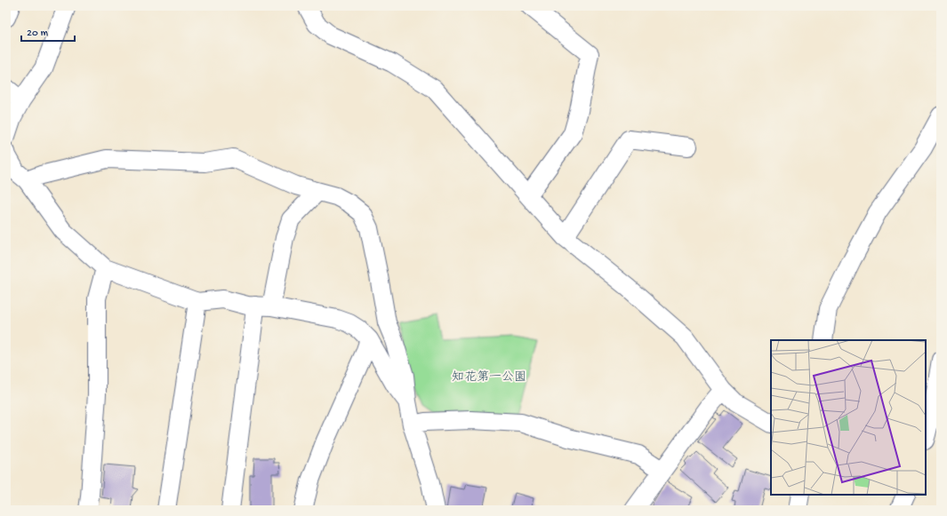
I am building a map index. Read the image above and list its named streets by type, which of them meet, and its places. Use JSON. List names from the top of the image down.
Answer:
{
  "parks": ["知花第一公園"],
  "scale_bar": "20 m"
}
